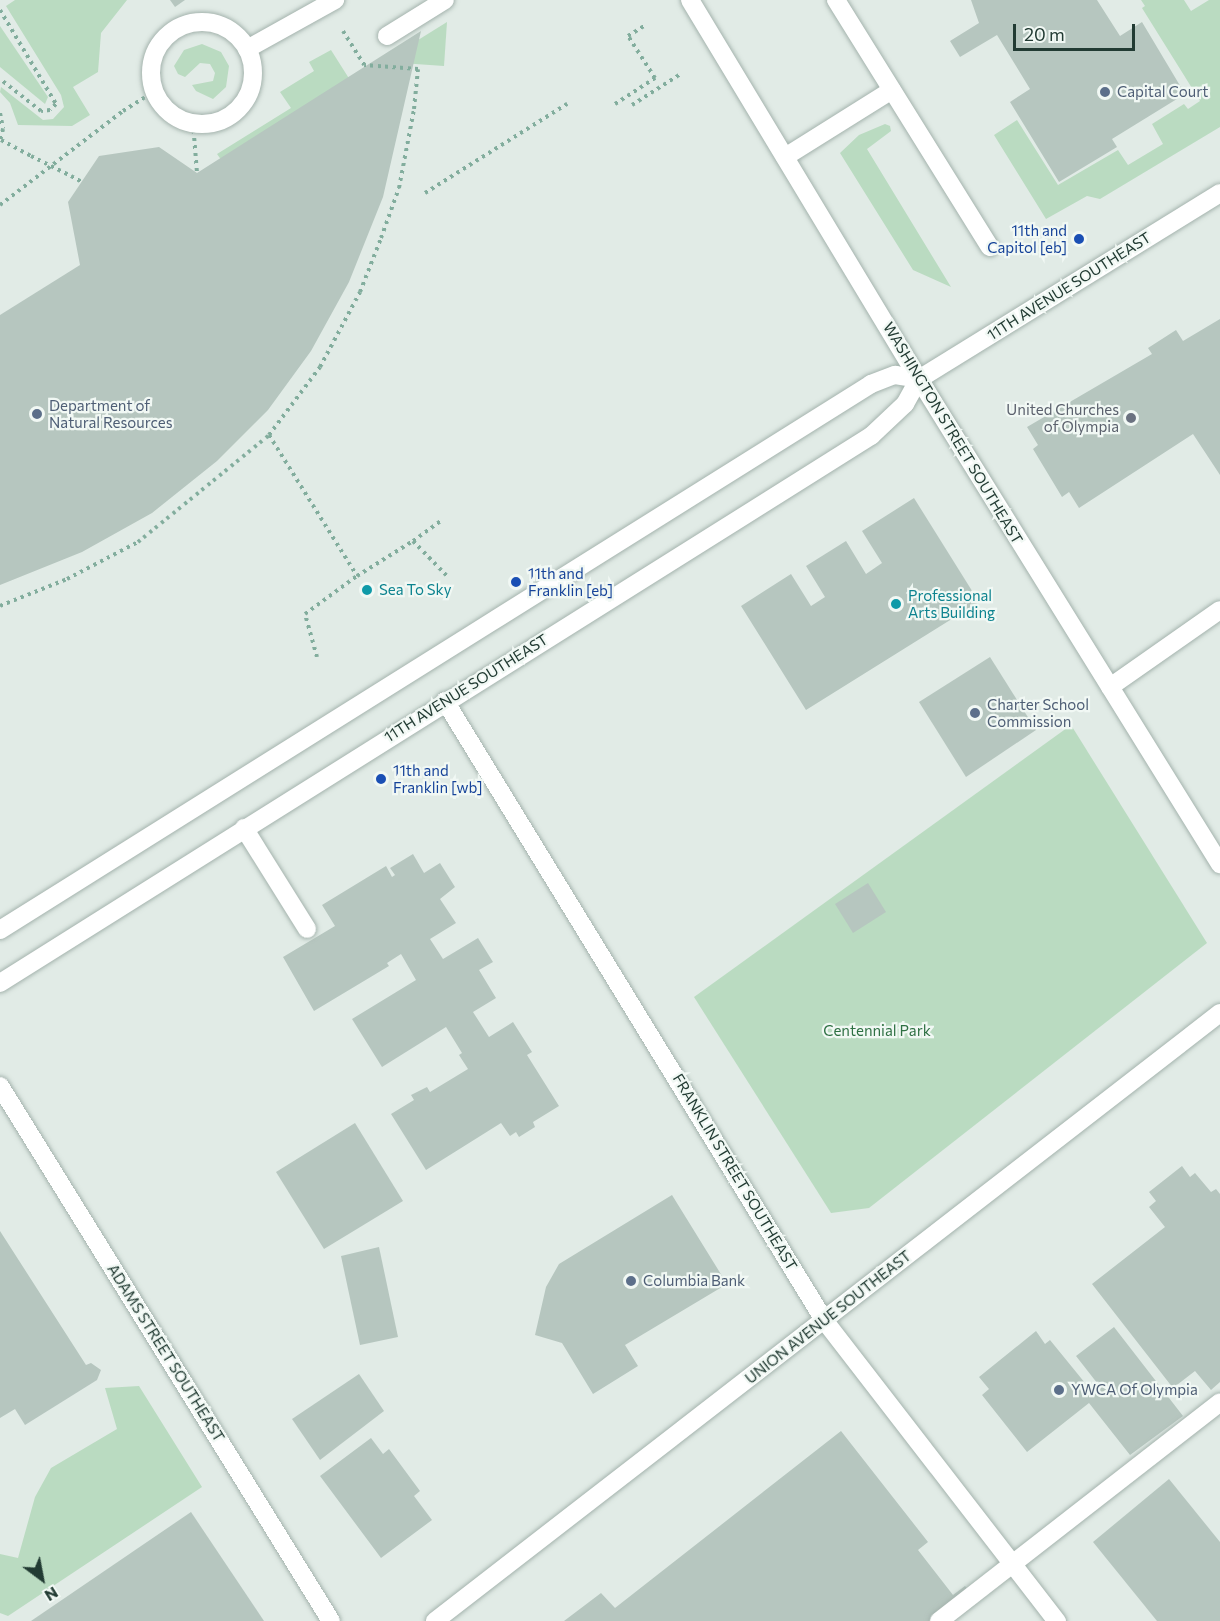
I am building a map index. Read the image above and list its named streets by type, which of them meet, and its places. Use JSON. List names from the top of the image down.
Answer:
{
  "streets": {
    "street": [
      "11TH AVENUE SOUTHEAST",
      "WASHINGTON STREET SOUTHEAST",
      "FRANKLIN STREET SOUTHEAST",
      "UNION AVENUE SOUTHEAST",
      "ADAMS STREET SOUTHEAST"
    ]
  },
  "crossings": [
    ["11TH AVENUE SOUTHEAST", "WASHINGTON STREET SOUTHEAST"],
    ["11TH AVENUE SOUTHEAST", "FRANKLIN STREET SOUTHEAST"],
    ["FRANKLIN STREET SOUTHEAST", "UNION AVENUE SOUTHEAST"]
  ],
  "parks": ["Centennial Park"],
  "places": [
    "Capital Court",
    "11th and Capitol [eb]",
    "Department of Natural Resources",
    "United Churches of Olympia",
    "11th and Franklin [eb]",
    "Sea To Sky",
    "Professional Arts Building",
    "Charter School Commission",
    "11th and Franklin [wb]",
    "Columbia Bank",
    "YWCA Of Olympia"
  ],
  "scale_bar": "20 m",
  "north": "bottom right"
}
